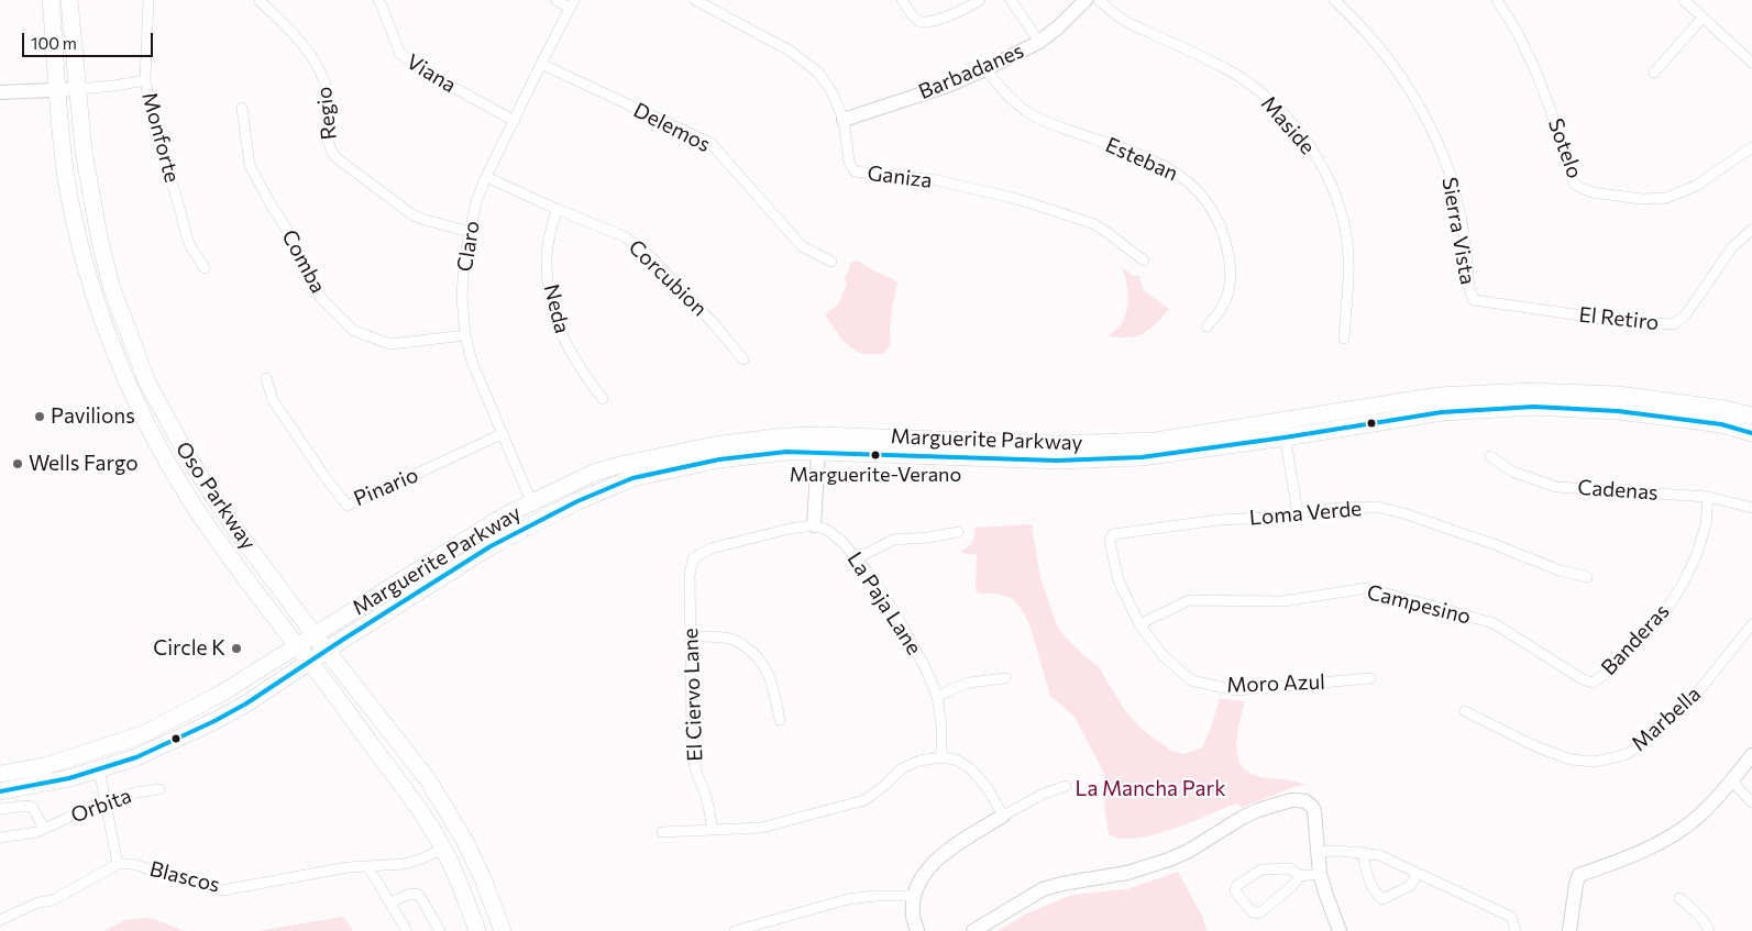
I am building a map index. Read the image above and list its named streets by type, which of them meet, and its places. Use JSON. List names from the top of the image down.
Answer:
{
  "streets": {
    "main road": ["Marguerite Parkway", "Oso Parkway"],
    "street": [
      "Barbadanes",
      "Viana",
      "Regio",
      "Maside",
      "Delemos",
      "Monforte",
      "Sotelo",
      "Esteban",
      "Ganiza",
      "Sierra Vista",
      "Claro",
      "Comba",
      "Corcubion",
      "Neda",
      "El Retiro",
      "Pinario",
      "Cadenas",
      "Loma Verde",
      "La Paja Lane",
      "Campesino",
      "Banderas",
      "Moro Azul",
      "El Ciervo Lane",
      "Marbella",
      "Orbita",
      "Blascos"
    ]
  },
  "crossings": [
    ["Barbadanes", "Esteban"],
    ["Barbadanes", "Ganiza"],
    ["Viana", "Claro"],
    ["Regio", "Claro"],
    ["Delemos", "Claro"],
    ["Sierra Vista", "El Retiro"],
    ["Claro", "Comba"],
    ["Claro", "Corcubion"],
    ["Claro", "Marguerite Parkway"],
    ["Claro", "Pinario"],
    ["Corcubion", "Neda"],
    ["Marguerite Parkway", "Oso Parkway"],
    ["Cadenas", "Banderas"],
    ["Oso Parkway", "Blascos"],
    ["Loma Verde", "Moro Azul"],
    ["La Paja Lane", "El Ciervo Lane"],
    ["Campesino", "Banderas"],
    ["Campesino", "Moro Azul"]
  ],
  "parks": ["La Mancha Park"],
  "places": [
    "Pavilions",
    "Marguerite-Verano",
    "Wells Fargo",
    "Circle K"
  ],
  "scale_bar": "100 m"
}
